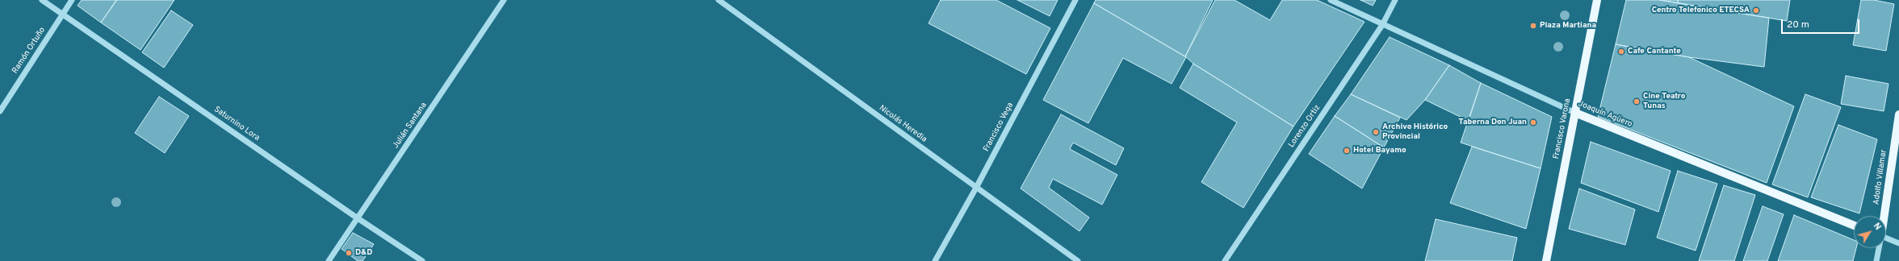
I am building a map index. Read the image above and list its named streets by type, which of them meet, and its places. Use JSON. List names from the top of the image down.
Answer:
{
  "streets": {
    "main road": ["Joaquín Agüero", "Francisco Varona", "Adolfo Villamar"],
    "street": [
      "Ramón Ortuño",
      "Saturnino Lora",
      "Nicolás Heredia",
      "Julián Santana",
      "Lorenzo Ortiz",
      "Francisco Vega"
    ]
  },
  "crossings": [
    ["Ramón Ortuño", "Saturnino Lora"],
    ["Joaquín Agüero", "Lorenzo Ortiz"],
    ["Joaquín Agüero", "Francisco Varona"],
    ["Saturnino Lora", "Julián Santana"],
    ["Nicolás Heredia", "Francisco Vega"]
  ],
  "places": [
    "Centro Telefonico ETECSA",
    "Plaza Martiana",
    "Cafe Cantante",
    "Cine Teatro Tunas",
    "Taberna Don Juan",
    "Archivo Histórico Provincial",
    "Hotel Bayamo",
    "D&D"
  ],
  "scale_bar": "20 m",
  "north": "top right"
}
